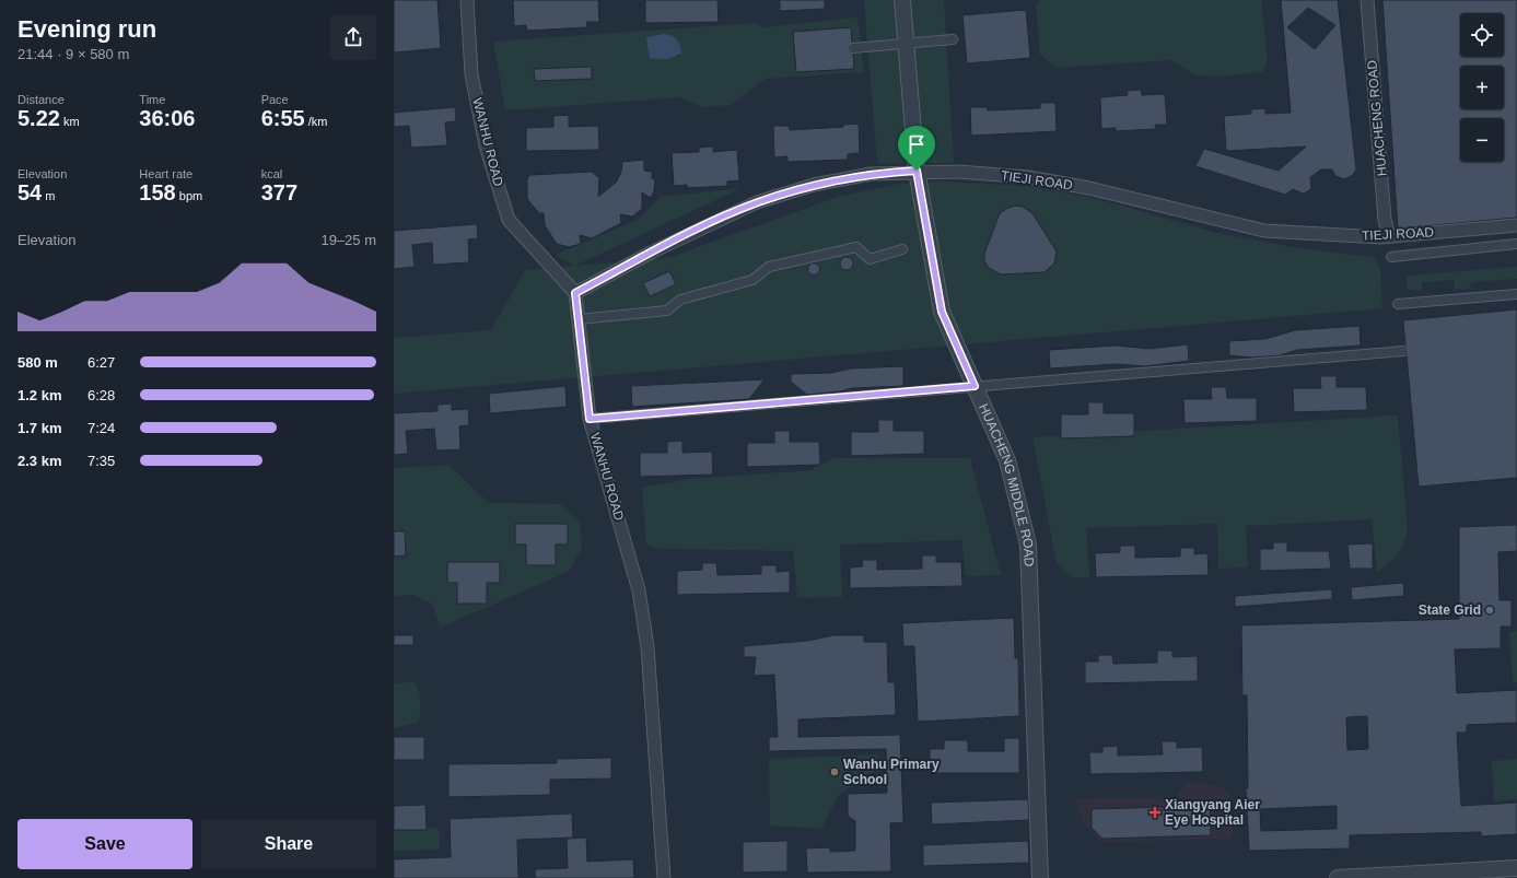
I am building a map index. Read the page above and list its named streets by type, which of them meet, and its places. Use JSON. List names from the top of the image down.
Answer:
{
  "streets": {
    "street": [
      "HUACHENG ROAD",
      "WANHU ROAD",
      "TIEJI ROAD",
      "HUACHENG MIDDLE ROAD"
    ]
  },
  "crossings": [
    ["HUACHENG ROAD", "TIEJI ROAD"],
    ["WANHU ROAD", "TIEJI ROAD"],
    ["TIEJI ROAD", "HUACHENG MIDDLE ROAD"]
  ],
  "places": {
    "other": ["State Grid", "Wanhu Primary School"],
    "health": ["Xiangyang Aier Eye Hospital"]
  },
  "page": {
    "heading": ["Evening run", "21:44 · 9 × 580 m"],
    "map_buttons": ["+", "−"],
    "stats": [
      ["Distance", "5.22 km"],
      ["Time", "36:06"],
      ["Pace", "6:55 /km"],
      ["Elevation", "54 m"],
      ["Heart rate", "158 bpm"],
      ["kcal", "377"]
    ],
    "chart": ["Elevation", "19–25 m"],
    "list": [
      {
        "name": "580 m",
        "note": "6:27"
      },
      {
        "name": "1.2 km",
        "note": "6:28"
      },
      {
        "name": "1.7 km",
        "note": "7:24"
      },
      {
        "name": "2.3 km",
        "note": "7:35"
      }
    ],
    "buttons": ["Save", "Share"]
  }
}
